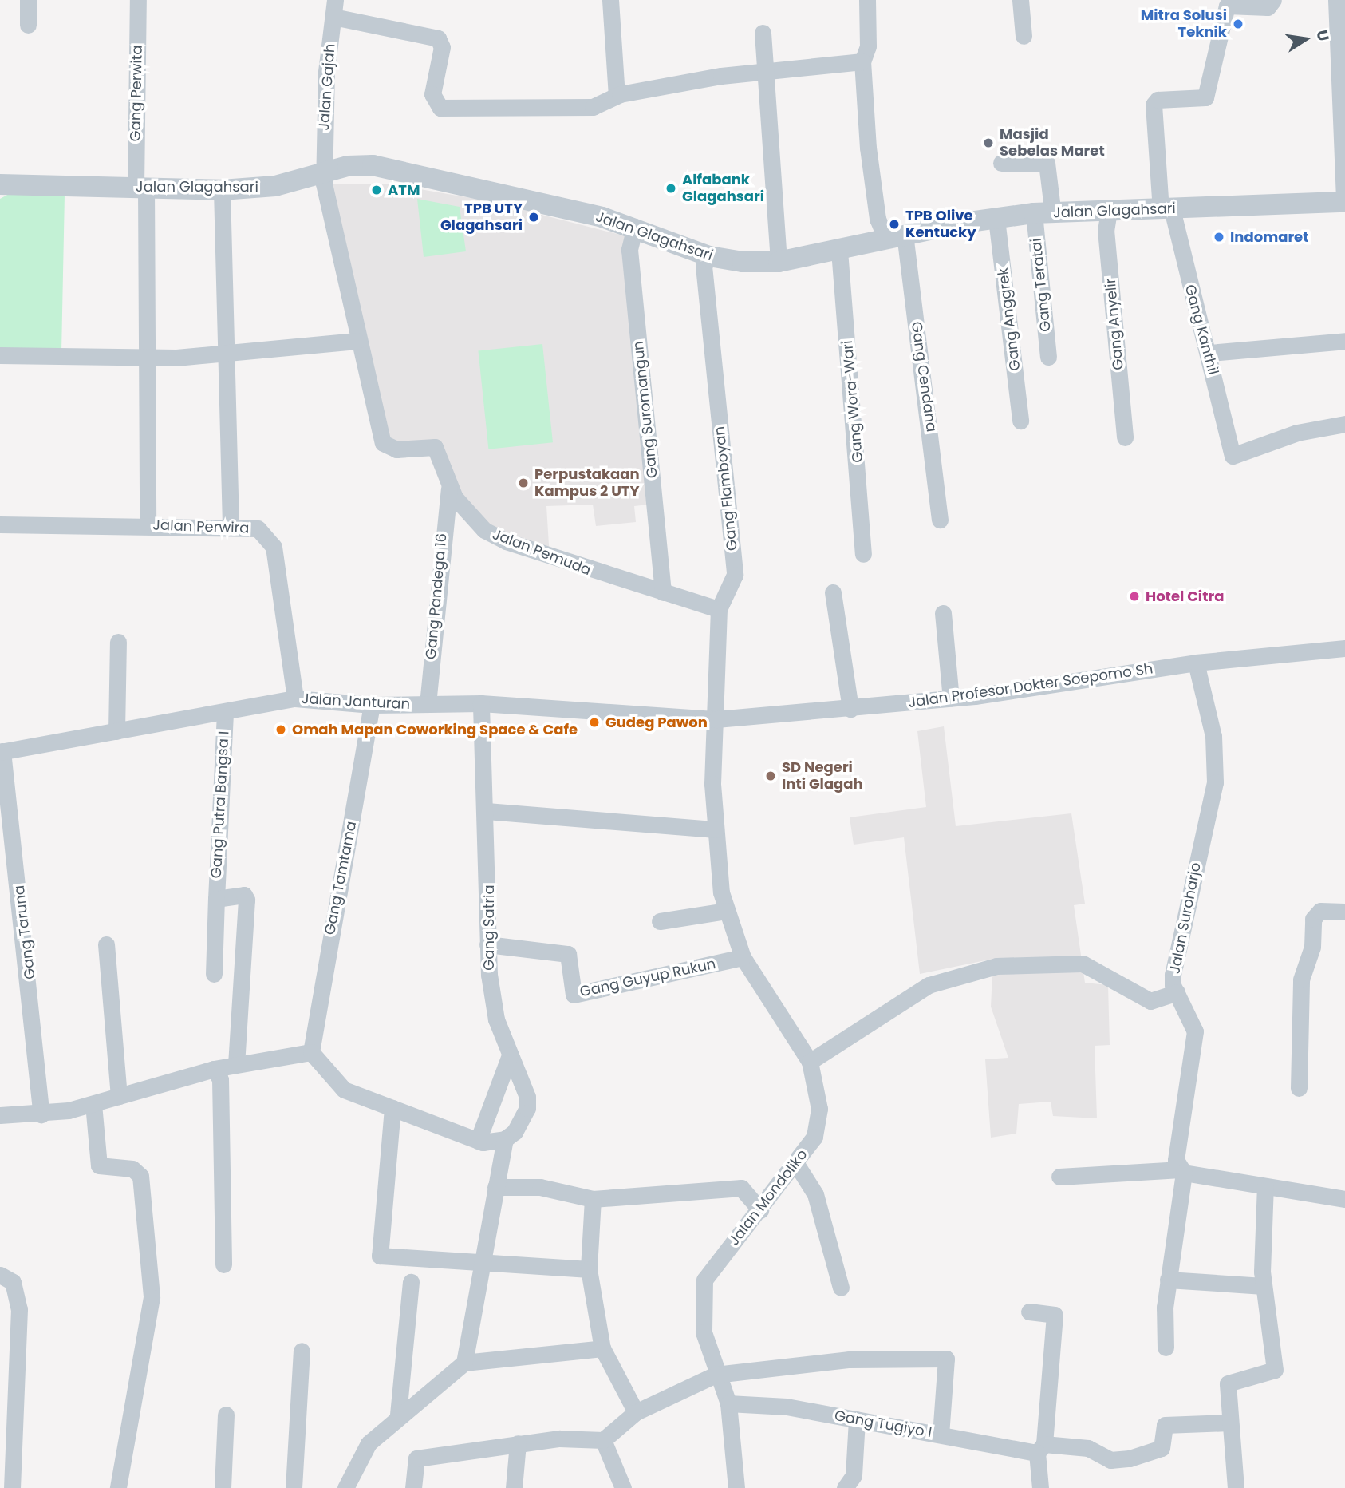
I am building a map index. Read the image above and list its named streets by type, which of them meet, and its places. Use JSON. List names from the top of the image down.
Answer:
{
  "streets": {
    "street": [
      "Jalan Gajah",
      "Gang Perwita",
      "Jalan Glagahsari",
      "Gang Teratai",
      "Gang Anggrek",
      "Gang Anyelir",
      "Gang Kanthil",
      "Gang Cendana",
      "Gang Wora-Wari",
      "Gang Suromangun",
      "Gang Flamboyan",
      "Jalan Perwira",
      "Jalan Pemuda",
      "Gang Pandega 16",
      "Jalan Profesor Dokter Soepomo Sh",
      "Jalan Janturan",
      "Gang Putra Bangsa I",
      "Gang Tamtama",
      "Jalan Suroharjo",
      "Gang Satria",
      "Gang Taruna",
      "Gang Guyup Rukun",
      "Jalan Mondoliko",
      "Gang Tugiyo I"
    ]
  },
  "crossings": [
    ["Jalan Gajah", "Jalan Glagahsari"],
    ["Jalan Gajah", "Jalan Pemuda"],
    ["Gang Perwita", "Jalan Glagahsari"],
    ["Gang Perwita", "Jalan Perwira"],
    ["Jalan Glagahsari", "Gang Teratai"],
    ["Jalan Glagahsari", "Gang Anggrek"],
    ["Jalan Glagahsari", "Gang Anyelir"],
    ["Jalan Glagahsari", "Gang Kanthil"],
    ["Jalan Glagahsari", "Gang Cendana"],
    ["Jalan Glagahsari", "Gang Wora-Wari"],
    ["Jalan Glagahsari", "Gang Suromangun"],
    ["Jalan Glagahsari", "Gang Flamboyan"],
    ["Gang Suromangun", "Jalan Pemuda"],
    ["Gang Flamboyan", "Jalan Pemuda"],
    ["Gang Flamboyan", "Jalan Profesor Dokter Soepomo Sh"],
    ["Gang Flamboyan", "Jalan Janturan"],
    ["Gang Flamboyan", "Jalan Mondoliko"],
    ["Jalan Perwira", "Jalan Janturan"],
    ["Jalan Pemuda", "Gang Pandega 16"],
    ["Gang Pandega 16", "Jalan Janturan"],
    ["Jalan Profesor Dokter Soepomo Sh", "Jalan Janturan"],
    ["Jalan Profesor Dokter Soepomo Sh", "Jalan Suroharjo"],
    ["Jalan Profesor Dokter Soepomo Sh", "Jalan Mondoliko"],
    ["Jalan Janturan", "Gang Putra Bangsa I"],
    ["Jalan Janturan", "Gang Tamtama"],
    ["Jalan Janturan", "Gang Satria"],
    ["Jalan Janturan", "Gang Taruna"],
    ["Jalan Janturan", "Jalan Mondoliko"],
    ["Gang Satria", "Gang Guyup Rukun"],
    ["Gang Guyup Rukun", "Jalan Mondoliko"],
    ["Jalan Mondoliko", "Gang Tugiyo I"]
  ],
  "places": [
    "Mitra Solusi Teknik",
    "Masjid Sebelas Maret",
    "Alfabank Glagahsari",
    "ATM",
    "TPB UTY Glagahsari",
    "TPB Olive Kentucky",
    "Indomaret",
    "Perpustakaan Kampus 2 UTY",
    "Hotel Citra",
    "Gudeg Pawon",
    "Omah Mapan Coworking Space & Cafe",
    "SD Negeri Inti Glagah"
  ],
  "north": "right"
}
